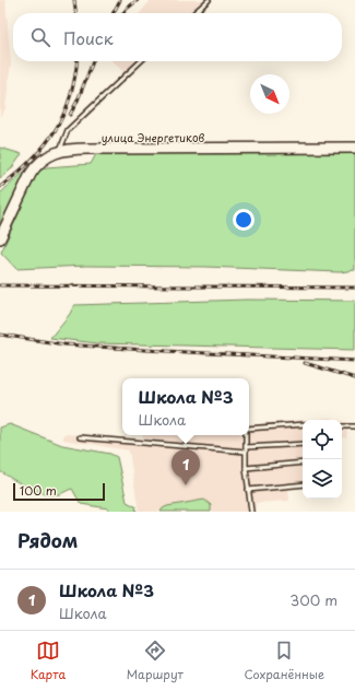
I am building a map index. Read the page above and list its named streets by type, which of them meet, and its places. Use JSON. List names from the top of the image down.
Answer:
{
  "streets": {
    "street": ["улица Энергетиков"]
  },
  "scale_bar": "100 m",
  "north": "bottom right",
  "page": {
    "search": "Поиск",
    "popup": ["Школа №3", "Школа"],
    "pins": "1",
    "scale": "100 m",
    "heading": "Рядом",
    "list": [
      {
        "mark": "1",
        "name": "Школа №3",
        "note": "Школа",
        "value": "300 m"
      }
    ],
    "nav": ["Карта", "Маршрут", "Сохранённые"]
  }
}
